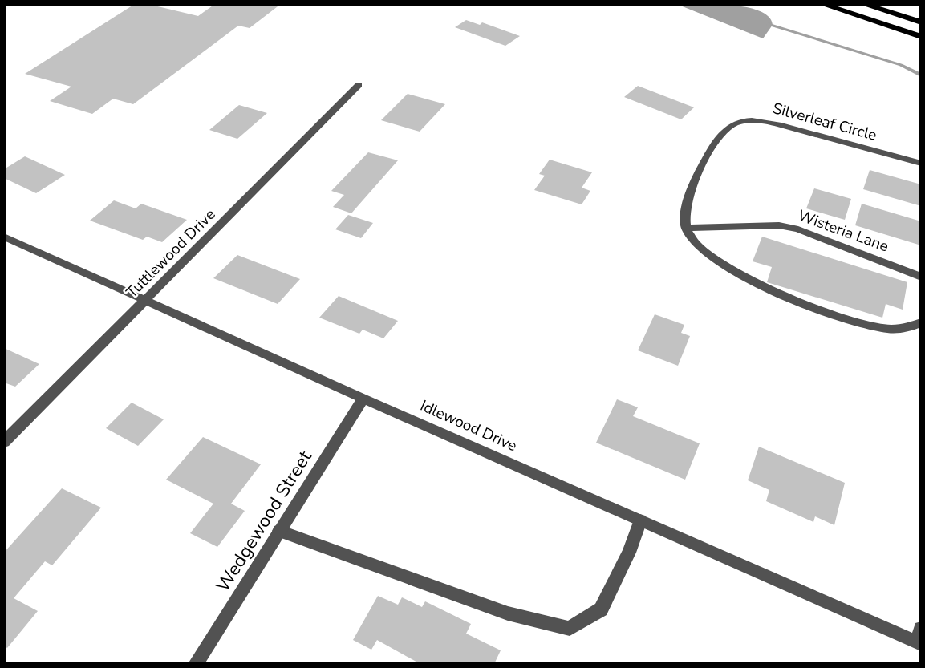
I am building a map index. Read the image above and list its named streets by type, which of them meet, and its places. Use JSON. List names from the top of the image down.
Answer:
{
  "streets": {
    "street": [
      "Silverleaf Circle",
      "Wisteria Lane",
      "Tuttlewood Drive",
      "Idlewood Drive",
      "Wedgewood Street"
    ]
  },
  "crossings": [
    ["Silverleaf Circle", "Wisteria Lane"],
    ["Tuttlewood Drive", "Idlewood Drive"],
    ["Idlewood Drive", "Wedgewood Street"]
  ]
}
